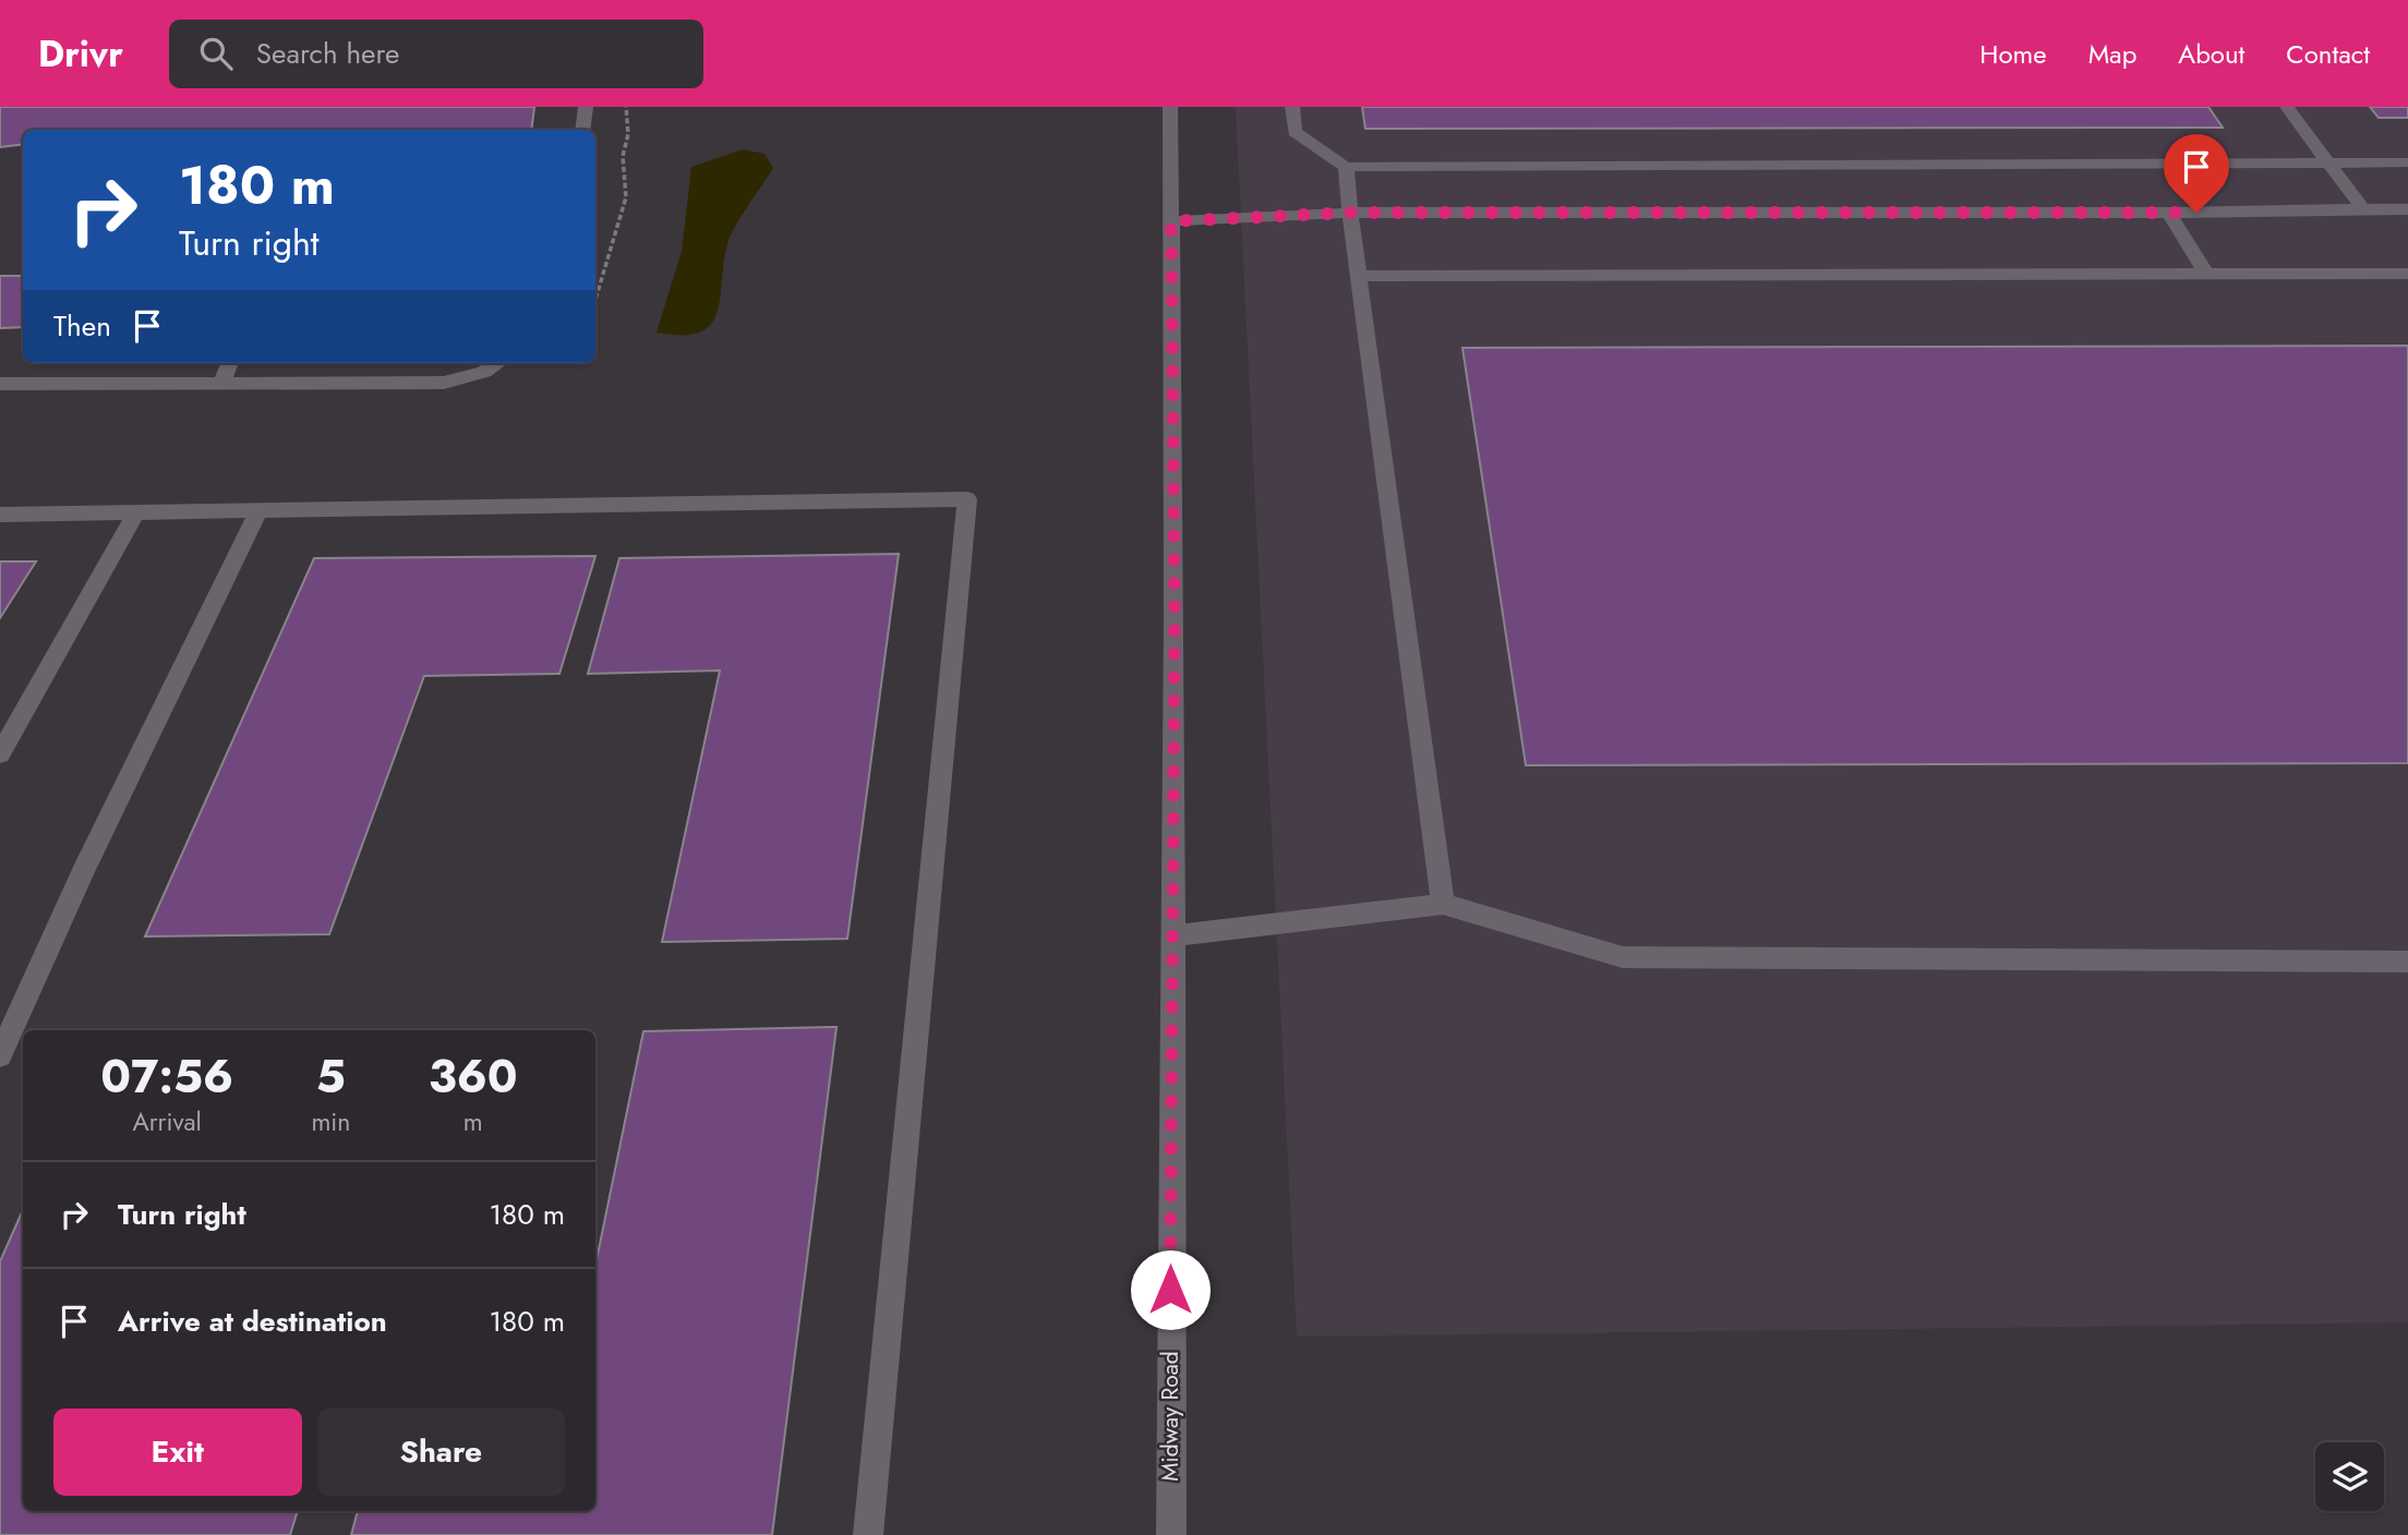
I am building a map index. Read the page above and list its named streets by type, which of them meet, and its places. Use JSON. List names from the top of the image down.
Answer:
{
  "streets": {
    "street": ["Midway Road"]
  },
  "page": {
    "header": "Drivr",
    "search": "Search here",
    "nav": [
      "Home",
      "Map",
      "About",
      "Contact"
    ],
    "turn": ["180 m", "Turn right"],
    "then": "Then",
    "eta": [
      "07:56",
      "Arrival",
      "5",
      "min",
      "360",
      "m"
    ],
    "list": [
      {
        "name": "Turn right",
        "value": "180 m"
      },
      {
        "name": "Arrive at destination",
        "value": "180 m"
      }
    ],
    "buttons": ["Exit", "Share"]
  }
}
